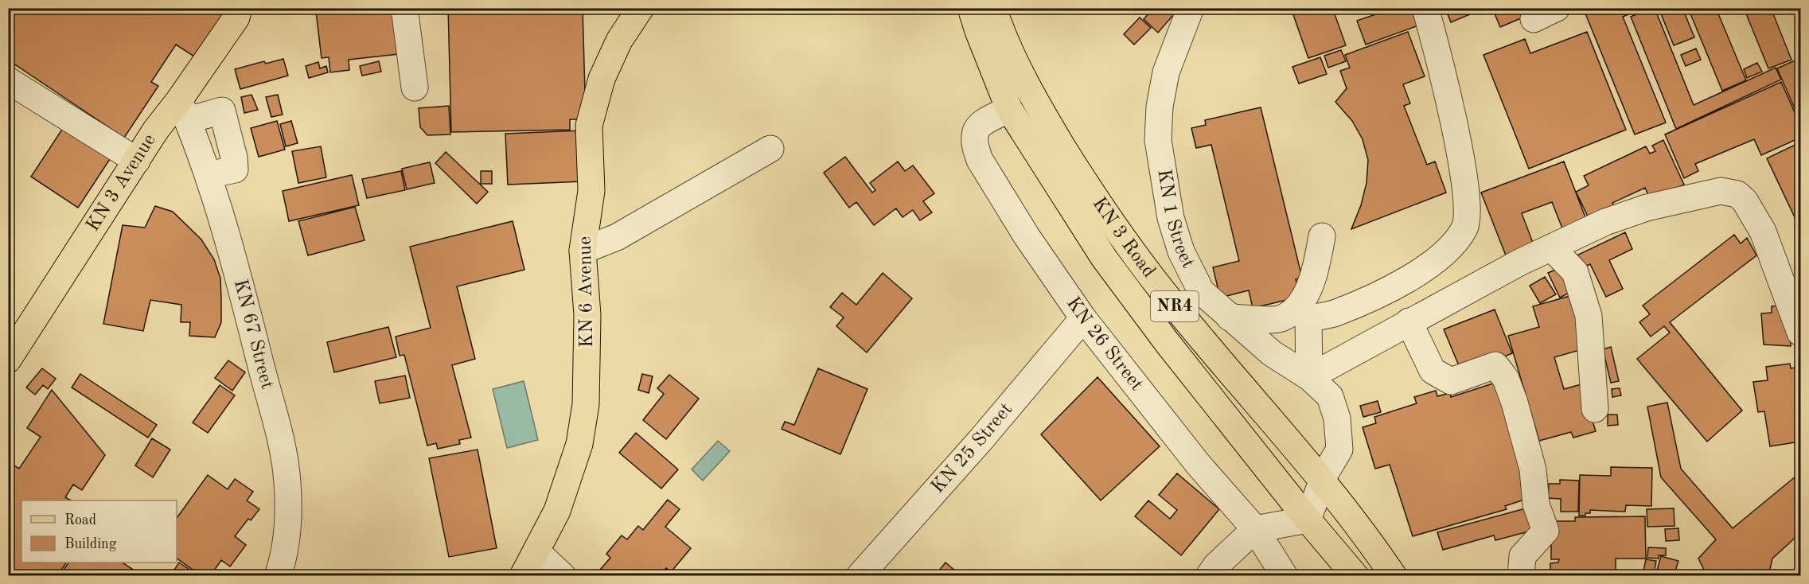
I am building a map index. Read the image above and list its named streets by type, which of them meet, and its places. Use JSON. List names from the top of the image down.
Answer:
{
  "streets": {
    "main road": [
      "KN 3 Avenue",
      "KN 3 Road",
      "KN 6 Avenue",
      "NR4"
    ],
    "street": [
      "KN 1 Street",
      "KN 67 Street",
      "KN 26 Street",
      "KN 25 Street"
    ]
  },
  "crossings": [
    ["KN 3 Avenue", "KN 67 Street"],
    ["KN 1 Street", "KN 3 Road"],
    ["KN 3 Road", "KN 26 Street"],
    ["KN 26 Street", "KN 25 Street"]
  ],
  "legend": ["Road", "Building"]
}
